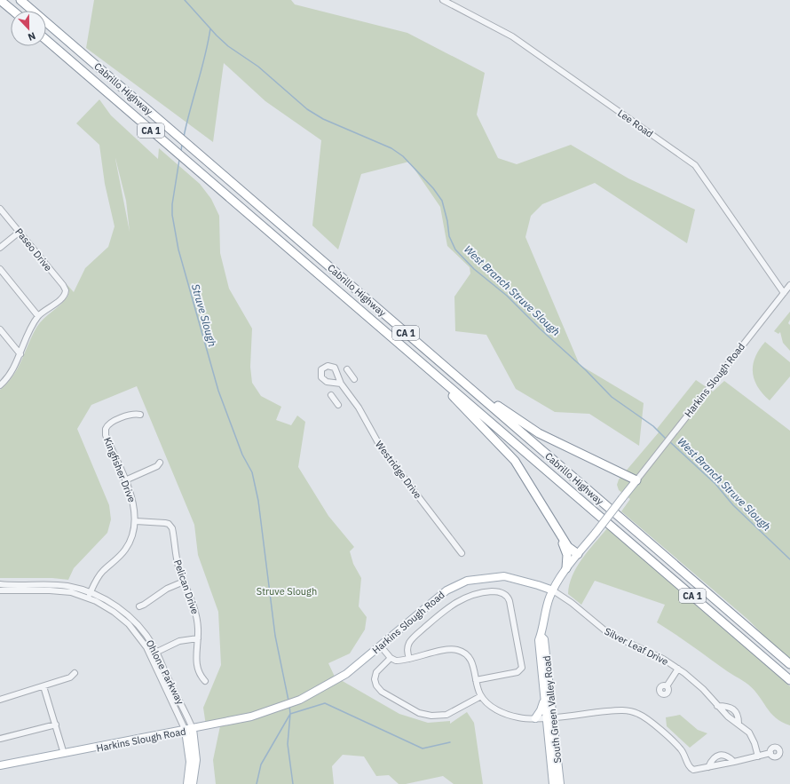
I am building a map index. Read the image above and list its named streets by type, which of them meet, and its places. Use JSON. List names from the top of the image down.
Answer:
{
  "streets": {
    "highway": ["Cabrillo Highway", "CA 1"],
    "main road": ["Harkins Slough Road", "Ohlone Parkway", "South Green Valley Road"],
    "street": [
      "Lee Road",
      "Paseo Drive",
      "Kingfisher Drive",
      "Westridge Drive",
      "Pelican Drive",
      "Silver Leaf Drive"
    ]
  },
  "crossings": [
    ["Lee Road", "Harkins Slough Road"],
    ["Harkins Slough Road", "Silver Leaf Drive"],
    ["Harkins Slough Road", "Ohlone Parkway"],
    ["Harkins Slough Road", "South Green Valley Road"],
    ["Kingfisher Drive", "Pelican Drive"],
    ["Kingfisher Drive", "Ohlone Parkway"],
    ["Silver Leaf Drive", "South Green Valley Road"]
  ],
  "water": ["West Branch Struve Slough", "Struve Slough"],
  "parks": ["Struve Slough"],
  "north": "bottom"
}
